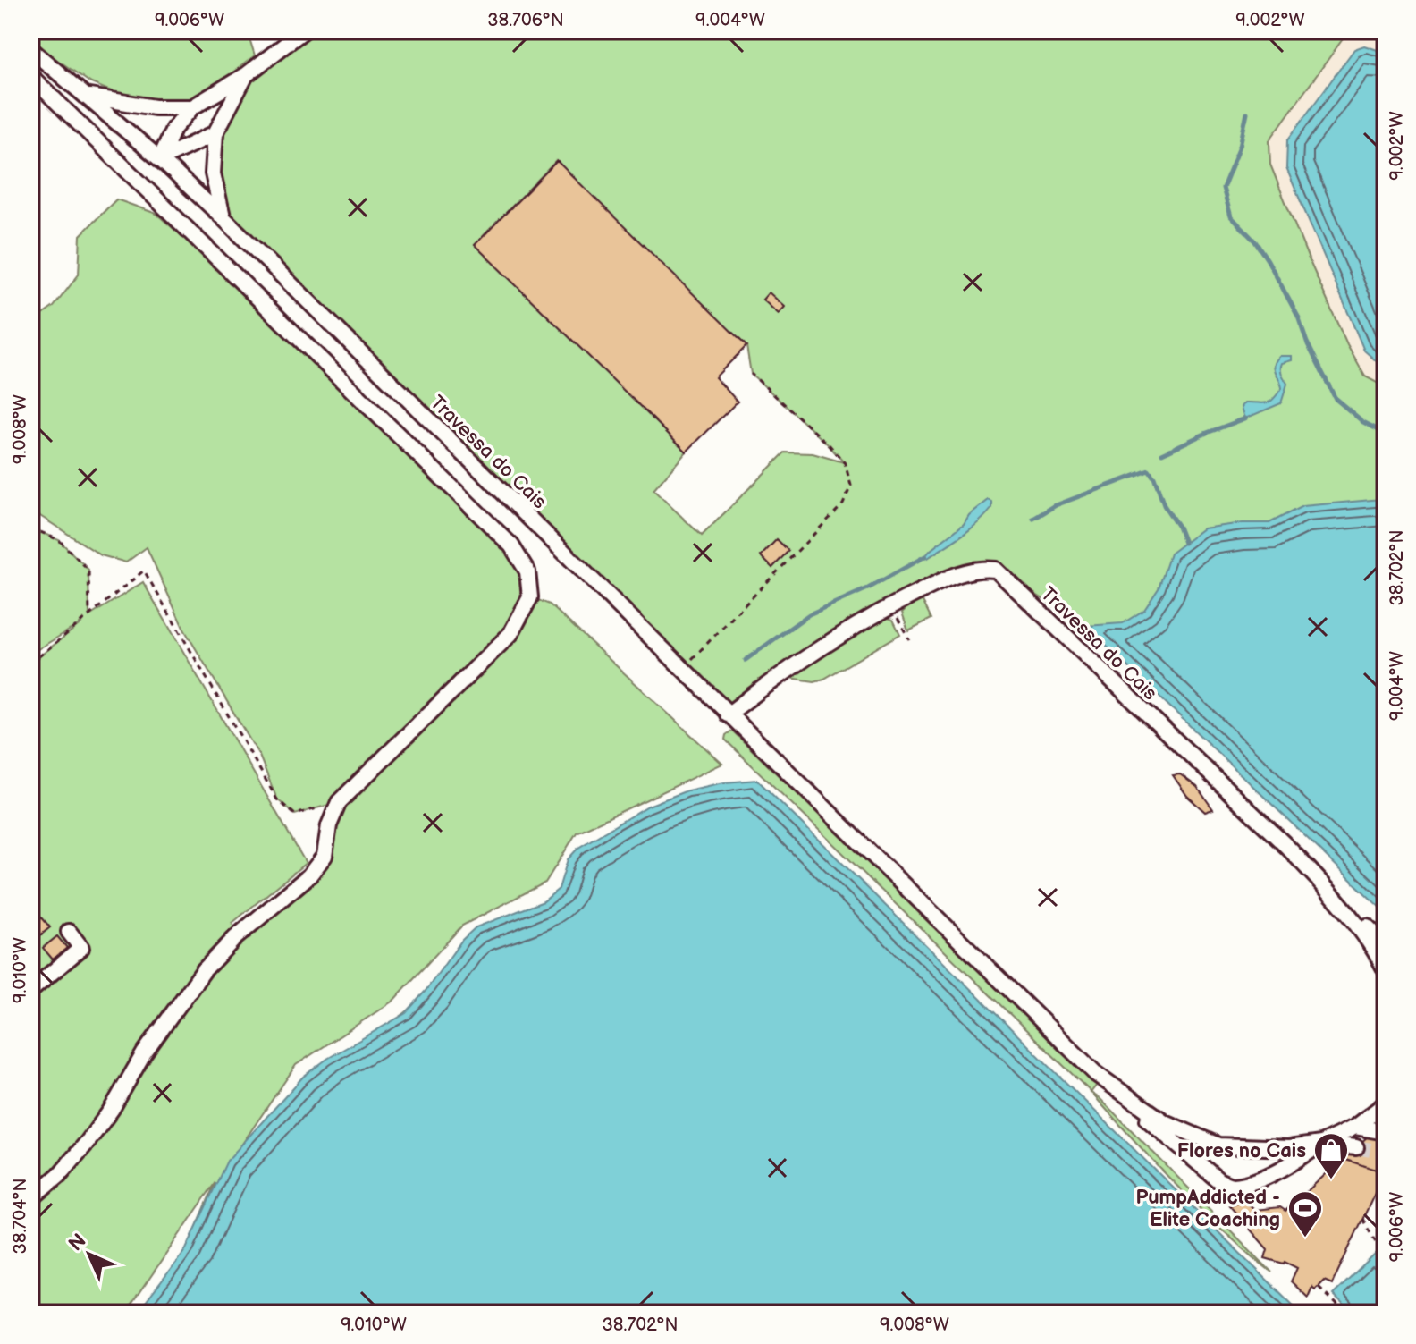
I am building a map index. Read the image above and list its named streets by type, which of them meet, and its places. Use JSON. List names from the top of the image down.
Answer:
{
  "streets": {
    "street": ["Travessa do Cais"]
  },
  "places": {
    "shop": ["Flores no Cais"],
    "sports": ["PumpAddicted - Elite Coaching"]
  },
  "north": "top left",
  "coordinates": [
    "9.006°W",
    "38.706°N",
    "9.004°W",
    "9.002°W",
    "9.008°W",
    "38.702°N",
    "9.010°W",
    "38.704°N"
  ]
}
